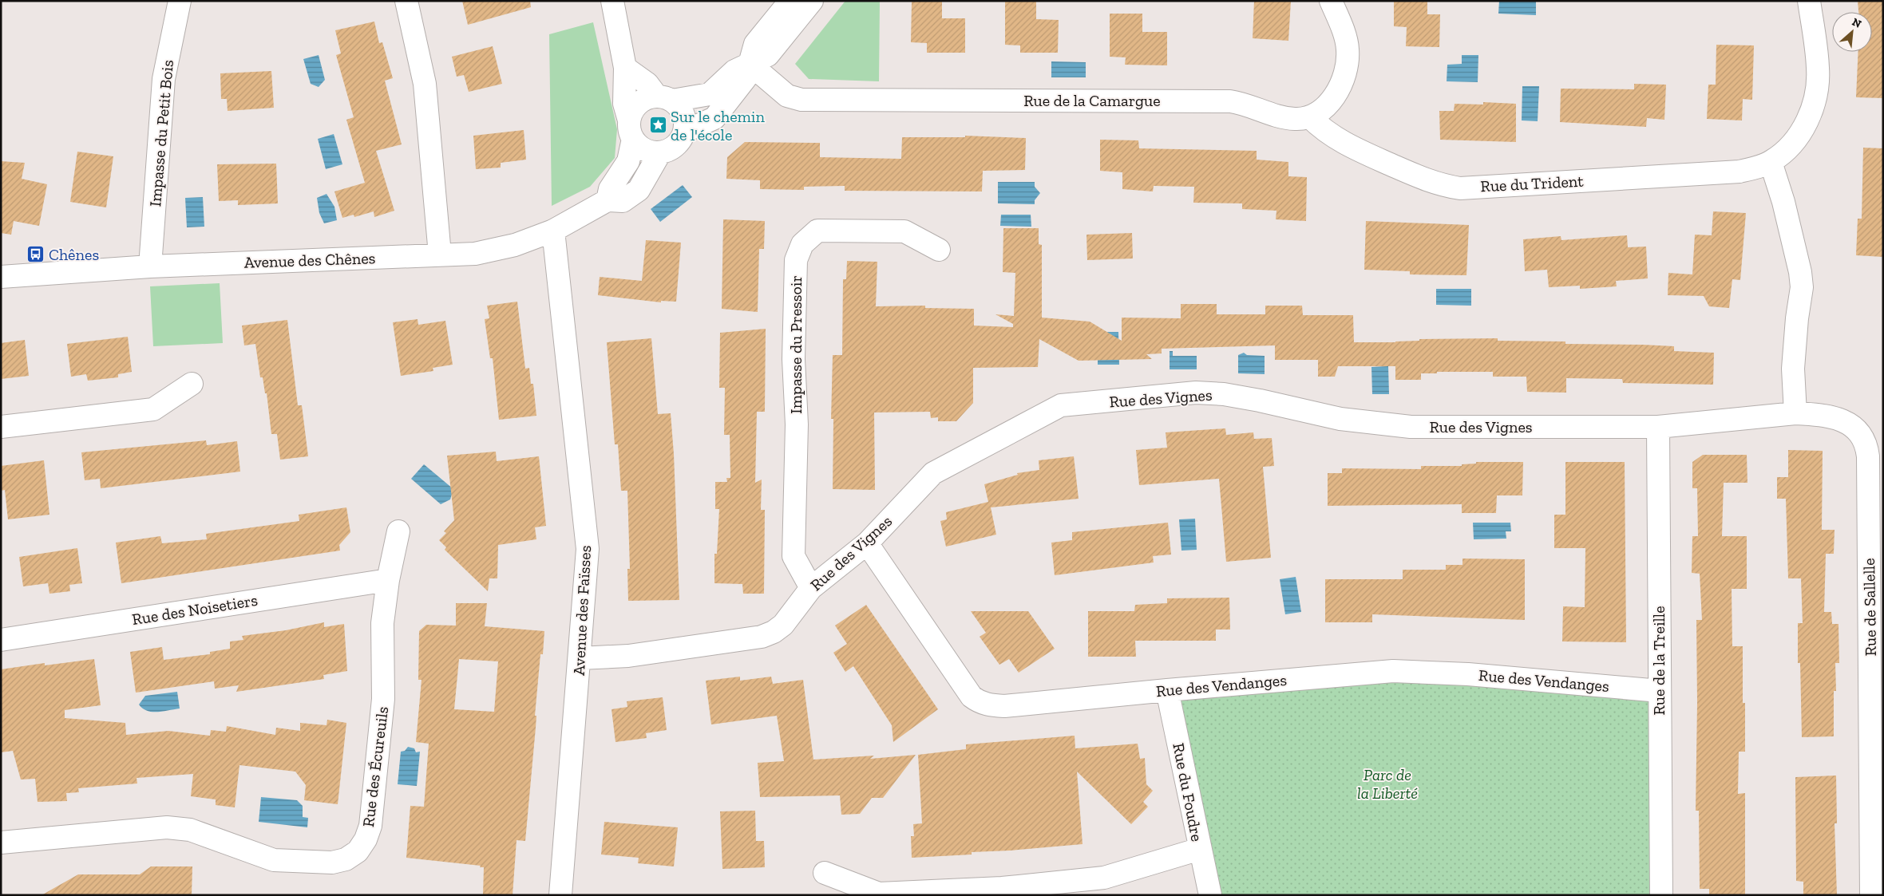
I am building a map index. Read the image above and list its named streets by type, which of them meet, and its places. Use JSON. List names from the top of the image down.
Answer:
{
  "streets": {
    "street": [
      "Rue de la Camargue",
      "Impasse du Petit Bois",
      "Rue du Trident",
      "Avenue des Chênes",
      "Impasse du Pressoir",
      "Rue des Vignes",
      "Rue de Sallelle",
      "Rue des Noisetiers",
      "Avenue des Faïsses",
      "Rue de la Treille",
      "Rue des Vendanges",
      "Rue des Écureuils",
      "Rue du Foudre"
    ]
  },
  "crossings": [
    ["Rue de la Camargue", "Rue du Trident"],
    ["Impasse du Petit Bois", "Avenue des Chênes"],
    ["Avenue des Chênes", "Avenue des Faïsses"],
    ["Impasse du Pressoir", "Rue des Vignes"],
    ["Rue des Vignes", "Rue de Sallelle"],
    ["Rue des Vignes", "Avenue des Faïsses"],
    ["Rue des Vignes", "Rue de la Treille"],
    ["Rue des Vignes", "Rue des Vendanges"],
    ["Rue des Noisetiers", "Rue des Écureuils"],
    ["Rue de la Treille", "Rue des Vendanges"],
    ["Rue des Vendanges", "Rue du Foudre"]
  ],
  "parks": ["Parc de la Liberté"],
  "places": {
    "place": ["Sur le chemin de l'école"],
    "bus stop": ["Chênes"]
  },
  "north": "top right"
}
